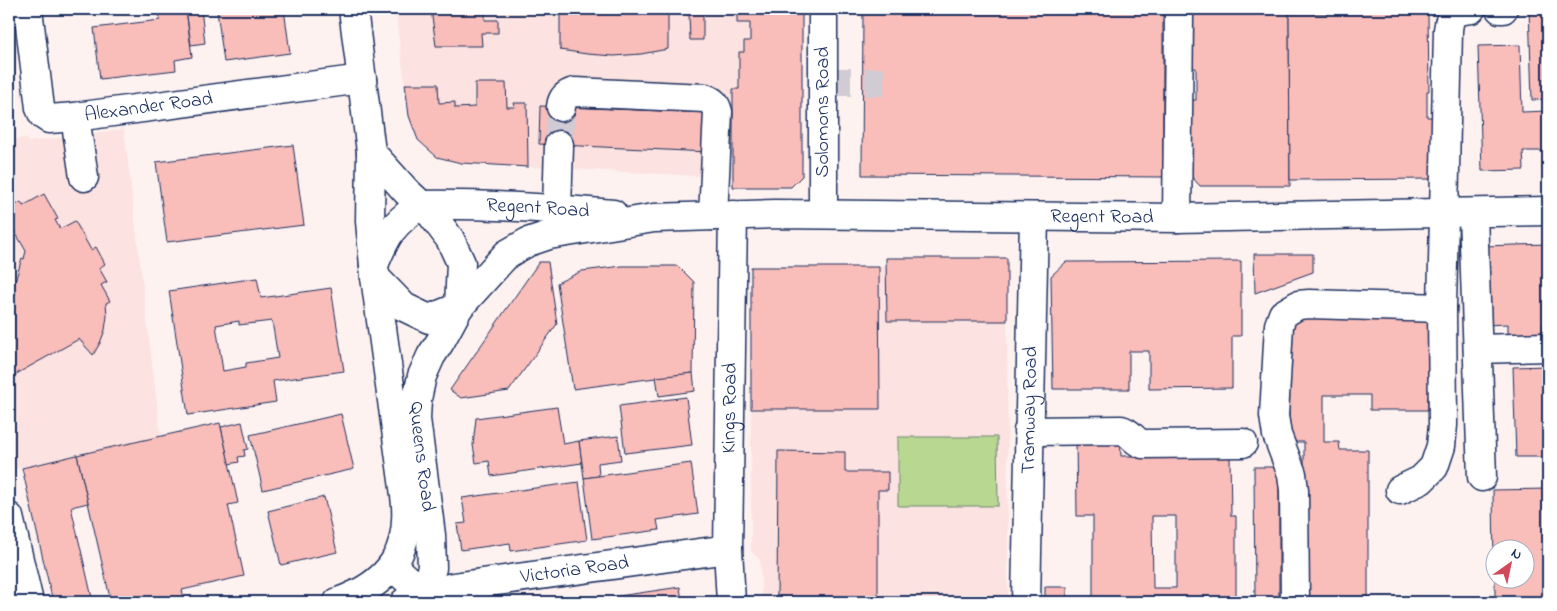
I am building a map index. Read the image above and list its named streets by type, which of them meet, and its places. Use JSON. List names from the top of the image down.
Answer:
{
  "streets": {
    "main road": [
      "Alexander Road",
      "Solomons Road",
      "Regent Road",
      "Kings Road",
      "Tramway Road",
      "Queens Road",
      "Victoria Road"
    ]
  },
  "crossings": [
    ["Alexander Road", "Queens Road"],
    ["Solomons Road", "Regent Road"],
    ["Regent Road", "Kings Road"],
    ["Regent Road", "Tramway Road"],
    ["Regent Road", "Queens Road"],
    ["Kings Road", "Victoria Road"],
    ["Queens Road", "Victoria Road"]
  ],
  "north": "top right"
}
